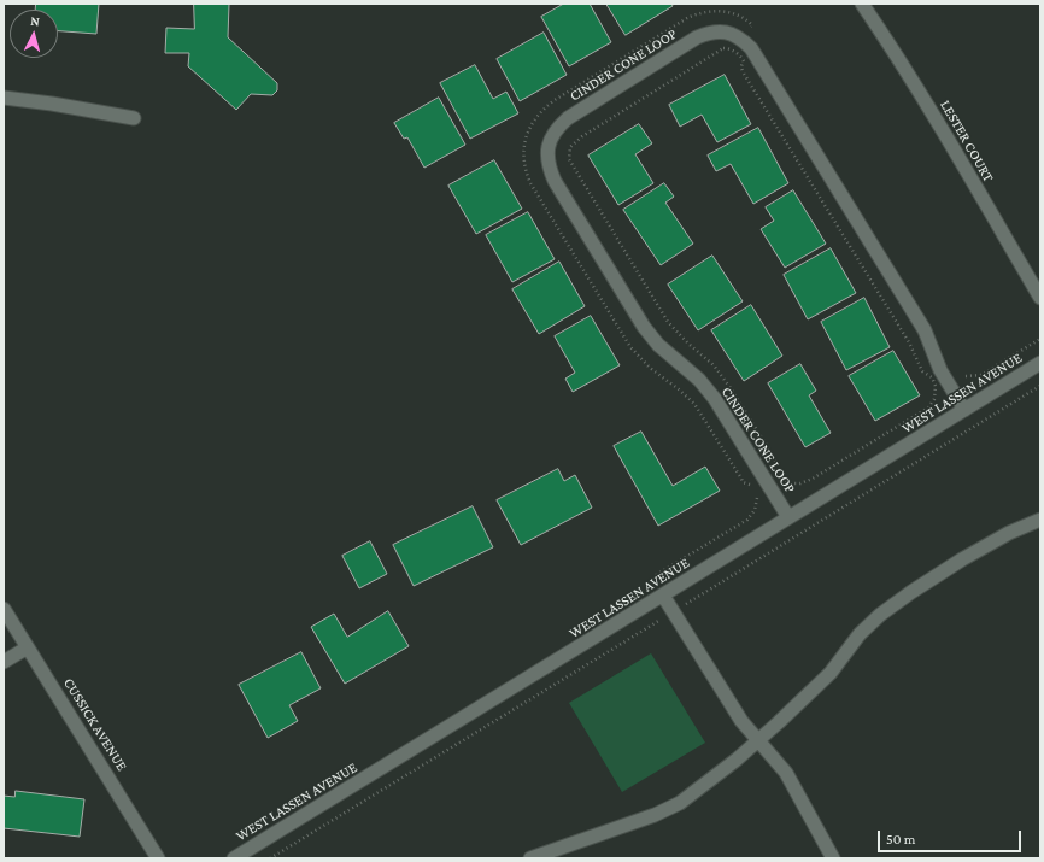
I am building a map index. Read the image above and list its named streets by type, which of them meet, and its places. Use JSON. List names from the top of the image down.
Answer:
{
  "streets": {
    "street": [
      "CINDER CONE LOOP",
      "LESTER COURT",
      "WEST LASSEN AVENUE",
      "CUSSICK AVENUE"
    ]
  },
  "crossings": [
    ["CINDER CONE LOOP", "WEST LASSEN AVENUE"]
  ],
  "scale_bar": "50 m",
  "north": "top"
}
